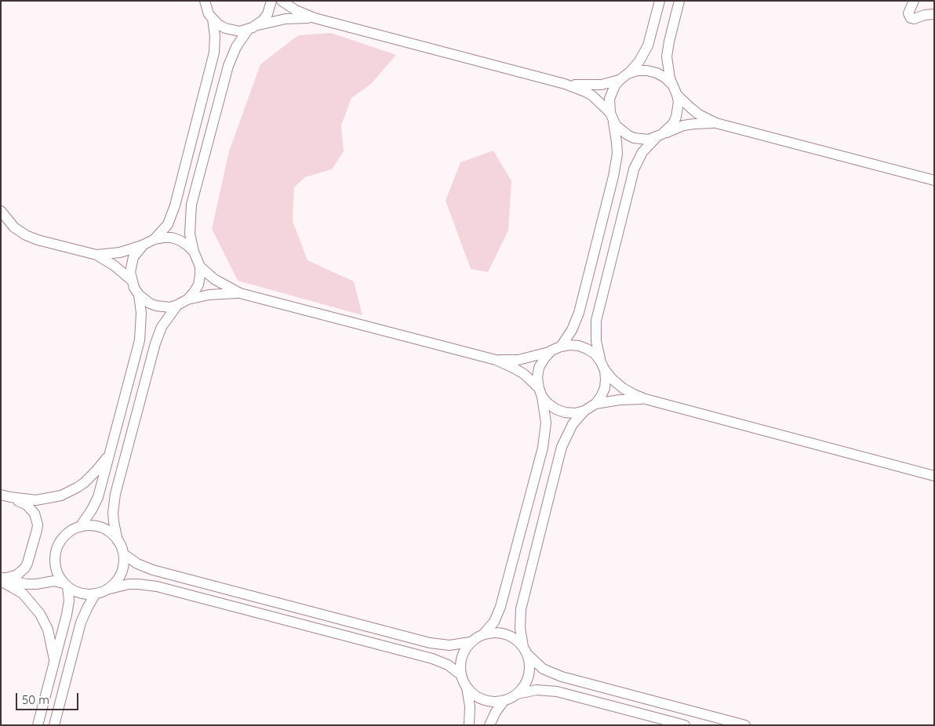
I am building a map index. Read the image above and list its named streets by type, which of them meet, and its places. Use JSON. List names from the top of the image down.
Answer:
{
  "scale_bar": "50 m"
}
